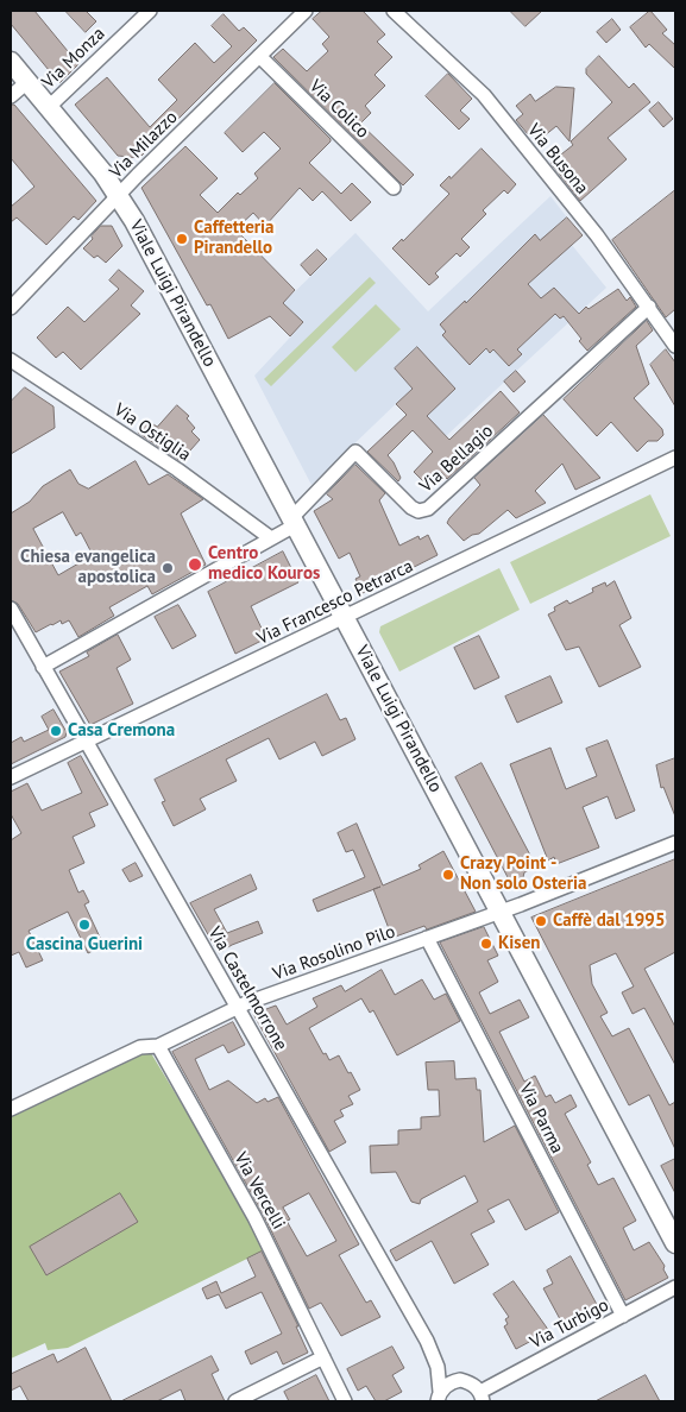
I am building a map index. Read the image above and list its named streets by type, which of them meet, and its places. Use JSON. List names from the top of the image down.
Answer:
{
  "streets": {
    "main road": ["Viale Luigi Pirandello"],
    "street": [
      "Via Monza",
      "Via Colico",
      "Via Milazzo",
      "Via Busona",
      "Via Ostiglia",
      "Via Bellagio",
      "Via Francesco Petrarca",
      "Via Rosolino Pilo",
      "Via Castelmorrone",
      "Via Parma",
      "Via Vercelli",
      "Via Turbigo"
    ]
  },
  "crossings": [
    ["Via Monza", "Viale Luigi Pirandello"],
    ["Via Colico", "Via Milazzo"],
    ["Via Milazzo", "Viale Luigi Pirandello"],
    ["Via Busona", "Via Bellagio"],
    ["Viale Luigi Pirandello", "Via Bellagio"],
    ["Viale Luigi Pirandello", "Via Francesco Petrarca"],
    ["Viale Luigi Pirandello", "Via Rosolino Pilo"],
    ["Via Francesco Petrarca", "Via Castelmorrone"],
    ["Via Rosolino Pilo", "Via Castelmorrone"],
    ["Via Rosolino Pilo", "Via Parma"],
    ["Via Rosolino Pilo", "Via Vercelli"],
    ["Via Parma", "Via Turbigo"]
  ],
  "places": [
    "Caffetteria Pirandello",
    "Centro medico Kouros",
    "Chiesa evangelica apostolica",
    "Casa Cremona",
    "Crazy Point - Non solo Osteria",
    "Caffè dal 1995",
    "Cascina Guerini",
    "Kisen"
  ]
}
